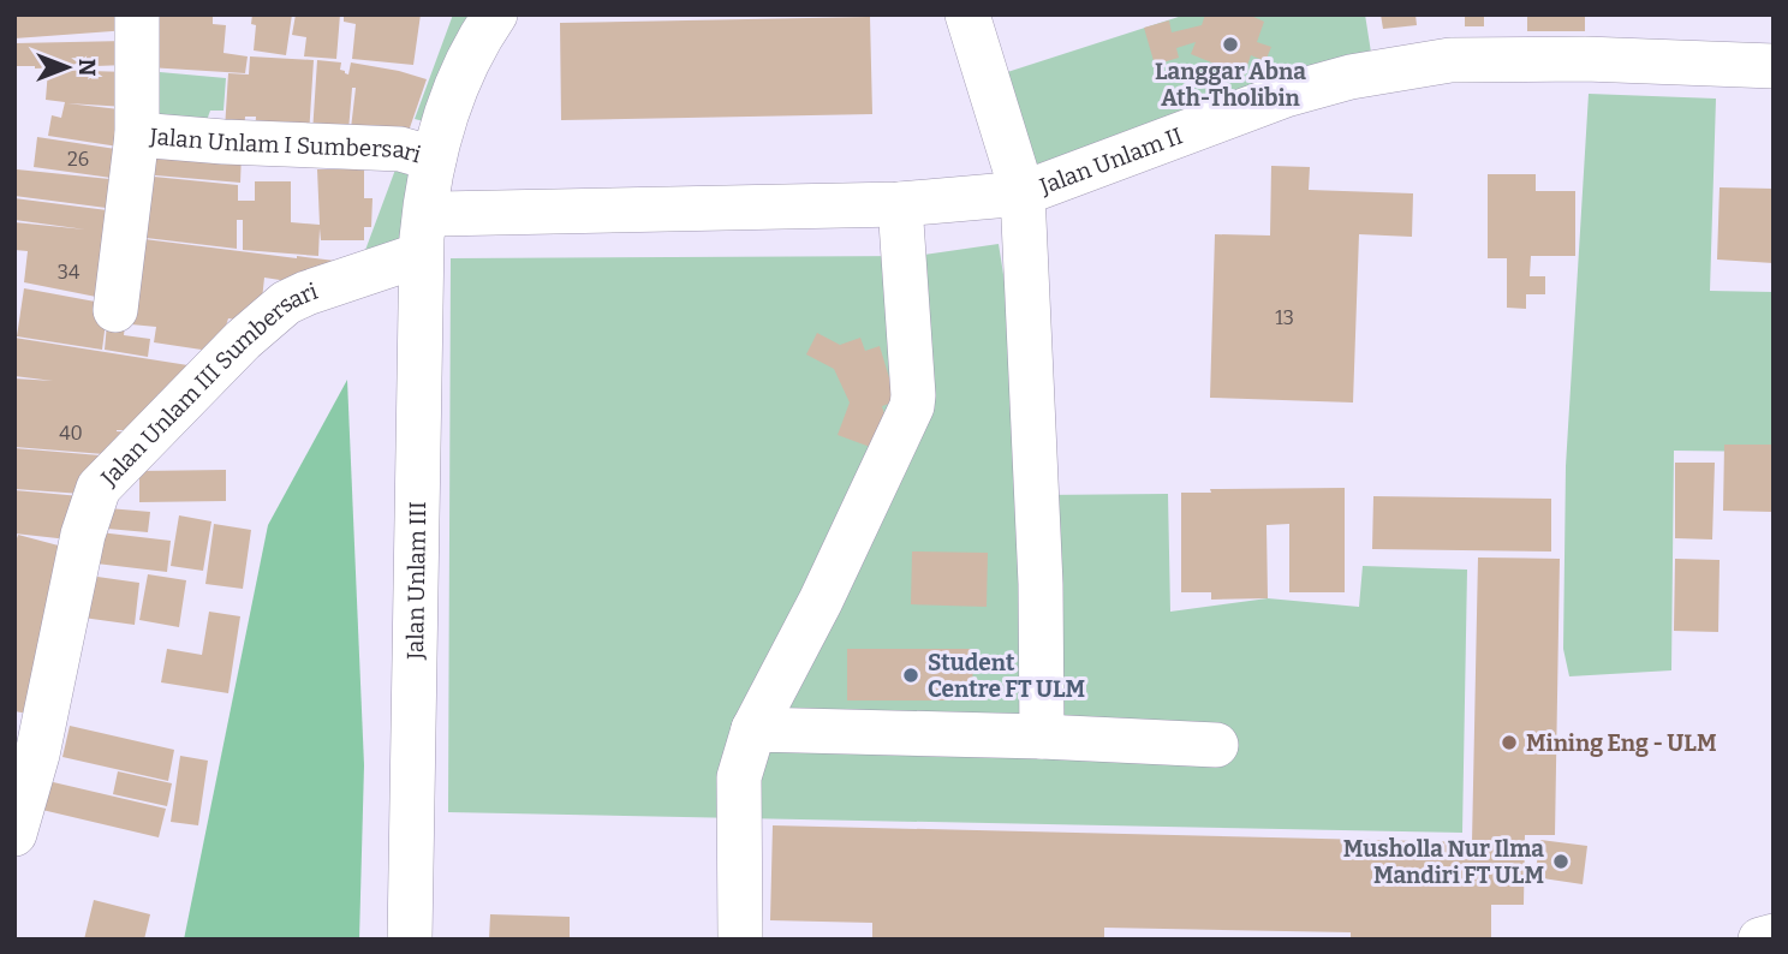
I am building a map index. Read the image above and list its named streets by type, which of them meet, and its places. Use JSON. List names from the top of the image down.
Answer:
{
  "streets": {
    "street": [
      "Jalan Unlam I Sumbersari",
      "Jalan Unlam II",
      "Jalan Unlam III Sumbersari",
      "Jalan Unlam III"
    ]
  },
  "crossings": [
    ["Jalan Unlam I Sumbersari", "Jalan Unlam III"],
    ["Jalan Unlam II", "Jalan Unlam III Sumbersari"],
    ["Jalan Unlam II", "Jalan Unlam III"],
    ["Jalan Unlam III Sumbersari", "Jalan Unlam III"]
  ],
  "places": [
    "Langgar Abna Ath-Tholibin",
    "Student Centre FT ULM",
    "Mining Eng - ULM",
    "Musholla Nur Ilma Mandiri FT ULM"
  ],
  "house_numbers": [
    "26",
    "34",
    "13",
    "40"
  ],
  "north": "right"
}
